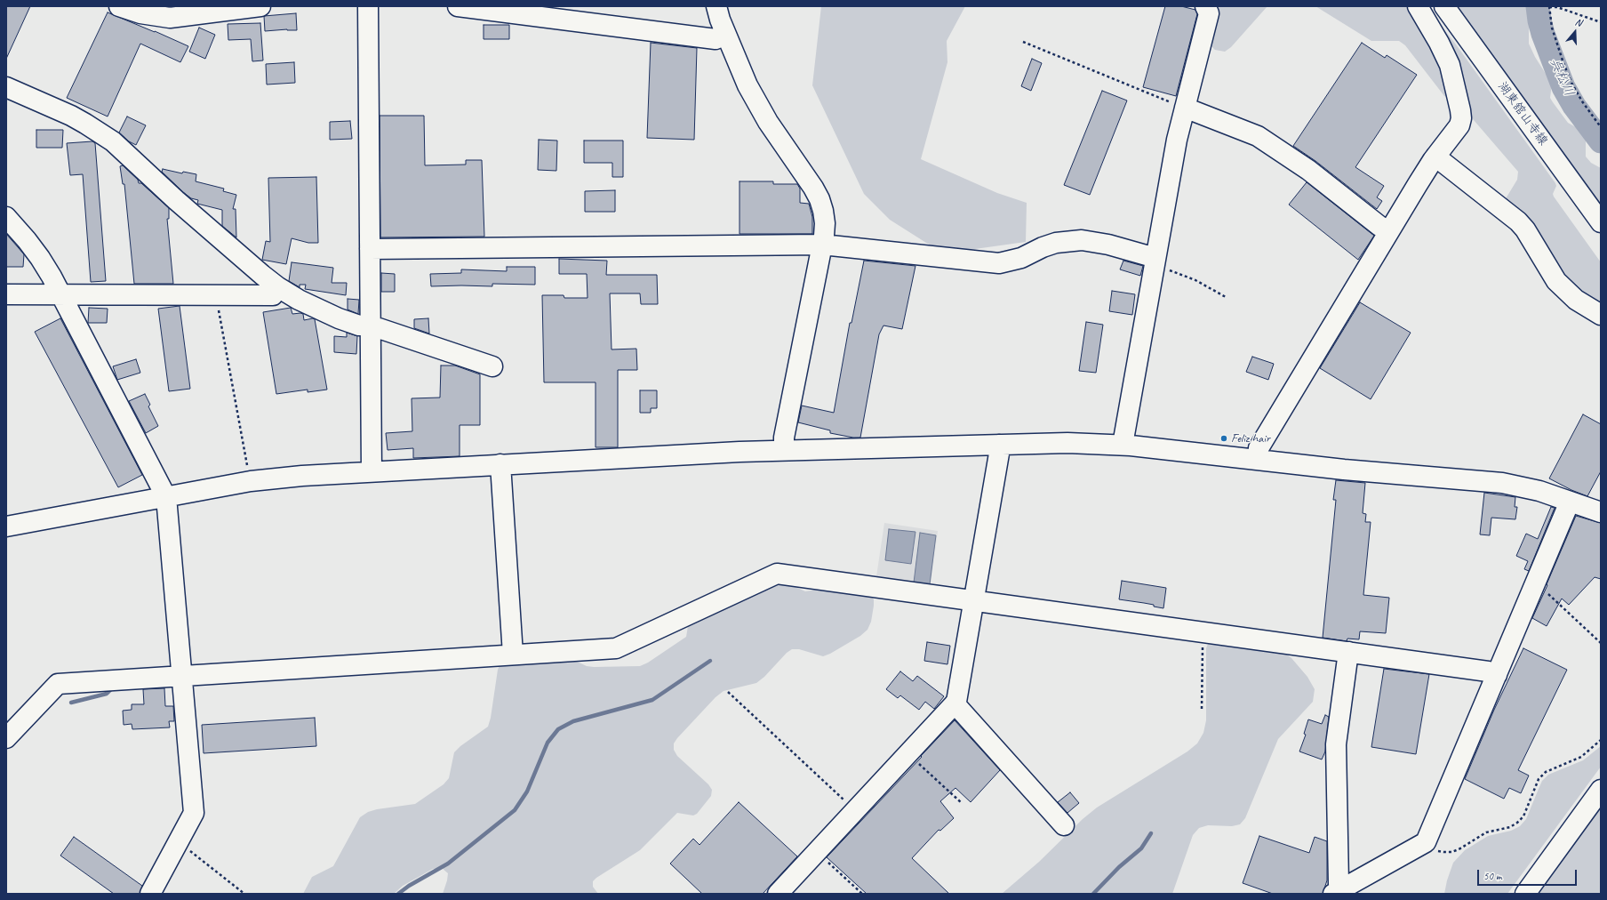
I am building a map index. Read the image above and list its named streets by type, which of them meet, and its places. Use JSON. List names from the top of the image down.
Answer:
{
  "streets": {
    "street": ["湖東舘山寺線"]
  },
  "water": ["呉松川"],
  "places": ["Feliz hair"],
  "scale_bar": "50 m",
  "north": "top"
}
